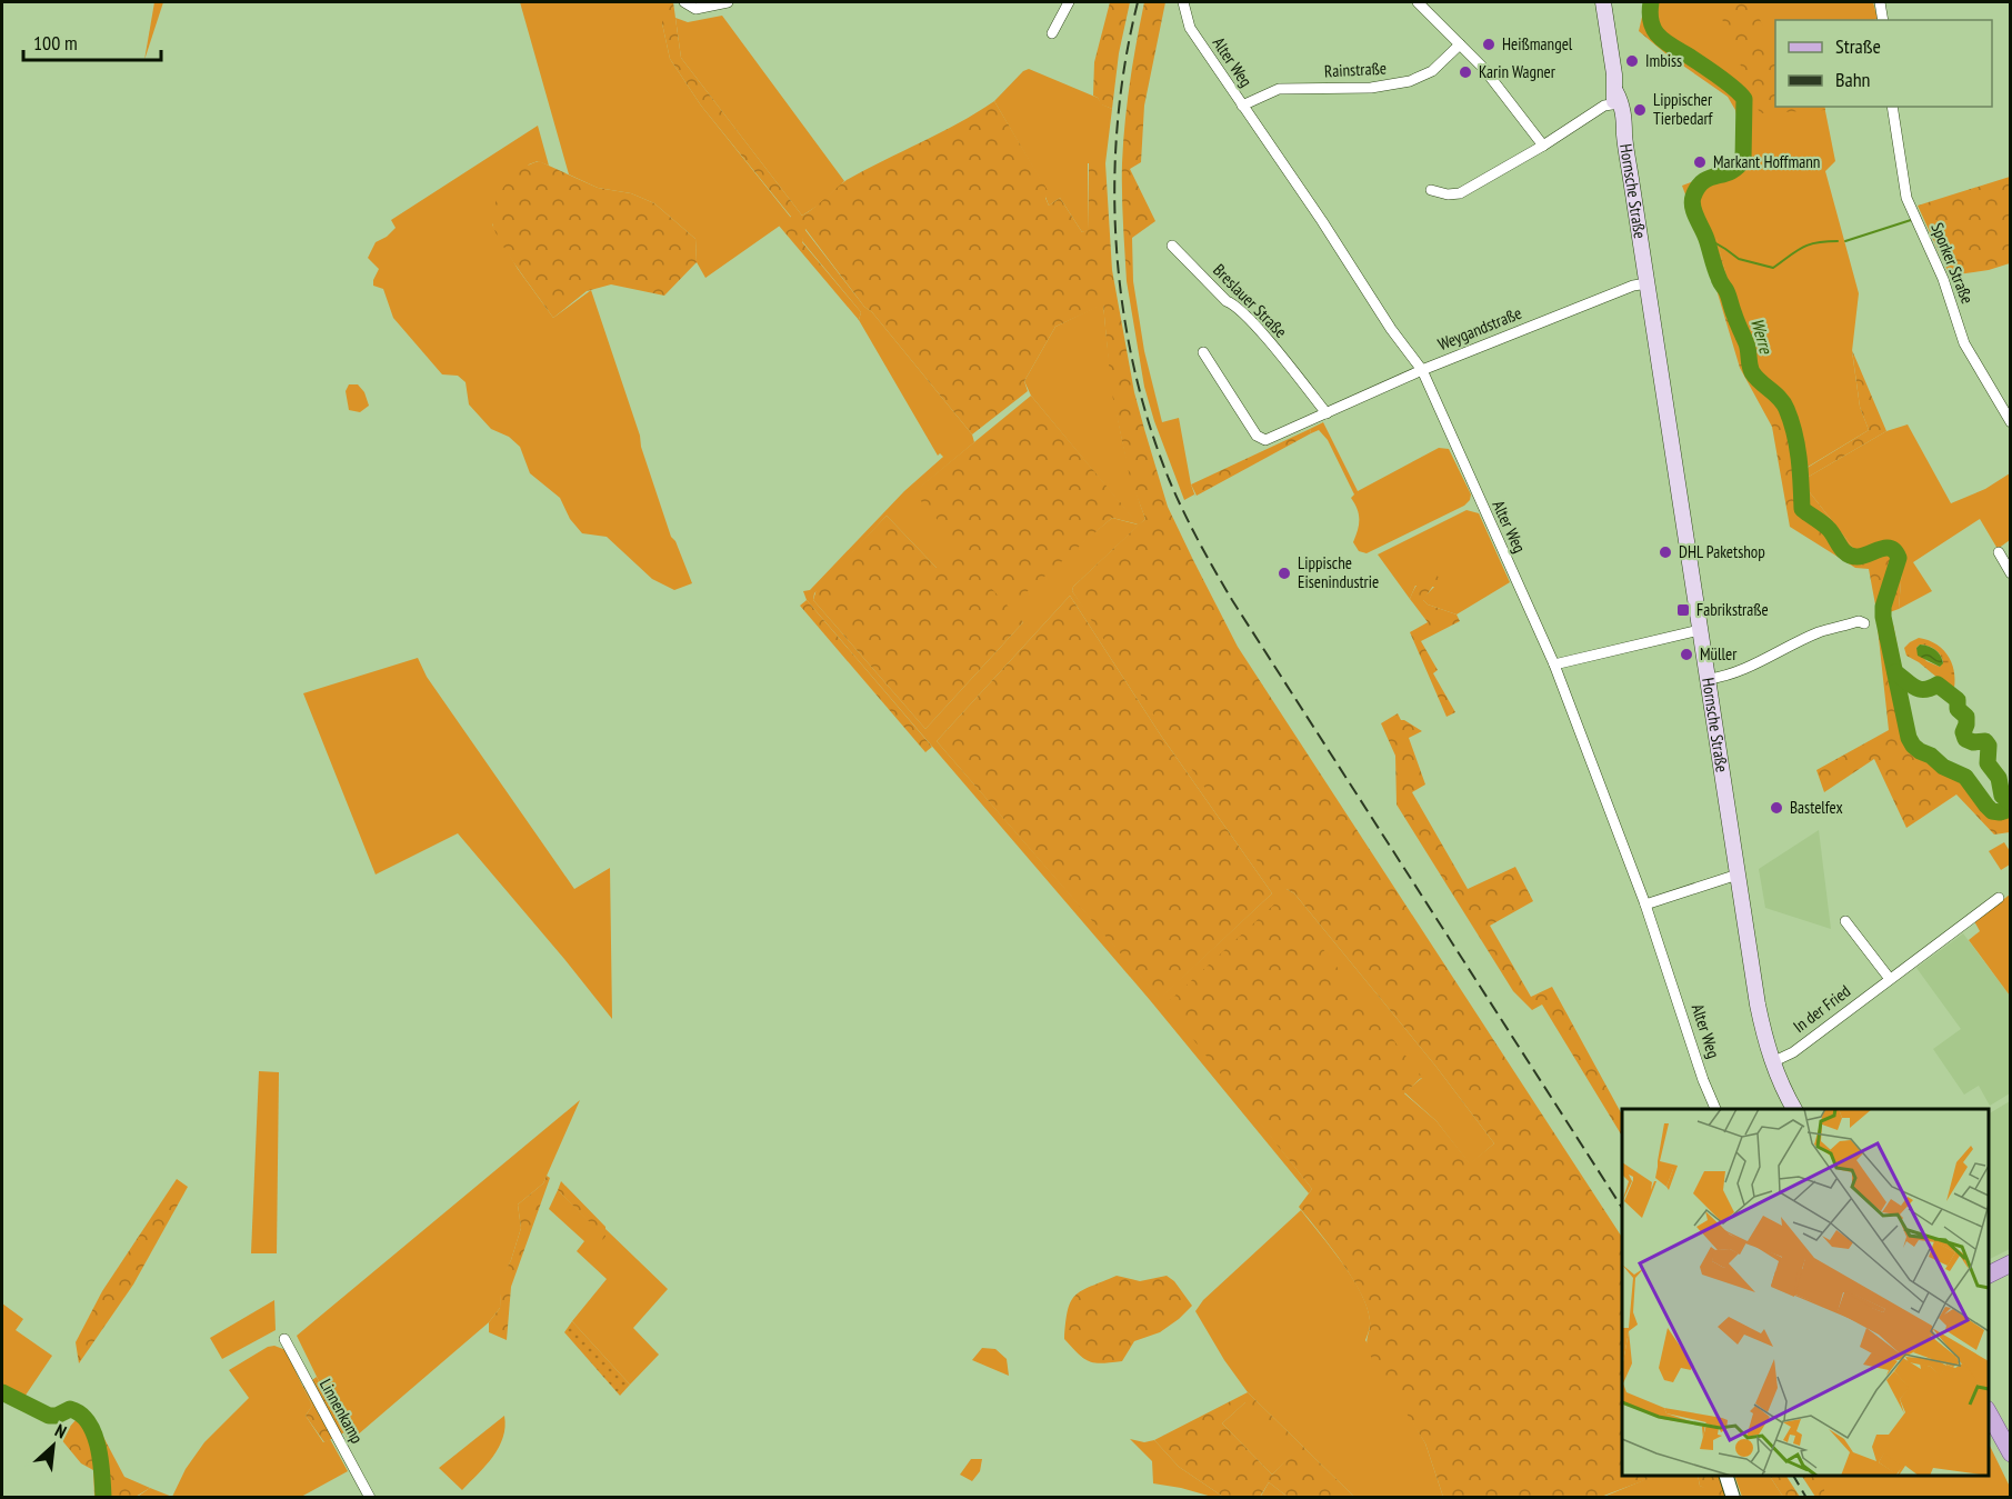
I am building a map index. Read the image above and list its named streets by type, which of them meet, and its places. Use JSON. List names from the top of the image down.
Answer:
{
  "streets": {
    "main road": ["Hornsche Straße"],
    "street": [
      "Alter Weg",
      "Rainstraße",
      "Sporker Straße",
      "Breslauer Straße",
      "Weygandstraße",
      "In der Fried",
      "Linnenkamp"
    ]
  },
  "crossings": [
    ["Alter Weg", "Rainstraße"],
    ["Alter Weg", "Weygandstraße"],
    ["Hornsche Straße", "Weygandstraße"],
    ["Hornsche Straße", "In der Fried"],
    ["Breslauer Straße", "Weygandstraße"]
  ],
  "water": ["Werre"],
  "places": {
    "other": [
      "Heißmangel",
      "Imbiss",
      "Karin Wagner",
      "Lippischer Tierbedarf",
      "Markant Hoffmann",
      "DHL Paketshop",
      "Lippische Eisenindustrie",
      "Müller",
      "Bastelfex"
    ],
    "transit": ["Fabrikstraße"]
  },
  "legend": ["Straße", "Bahn"],
  "scale_bar": "100 m",
  "north": "top right"
}
